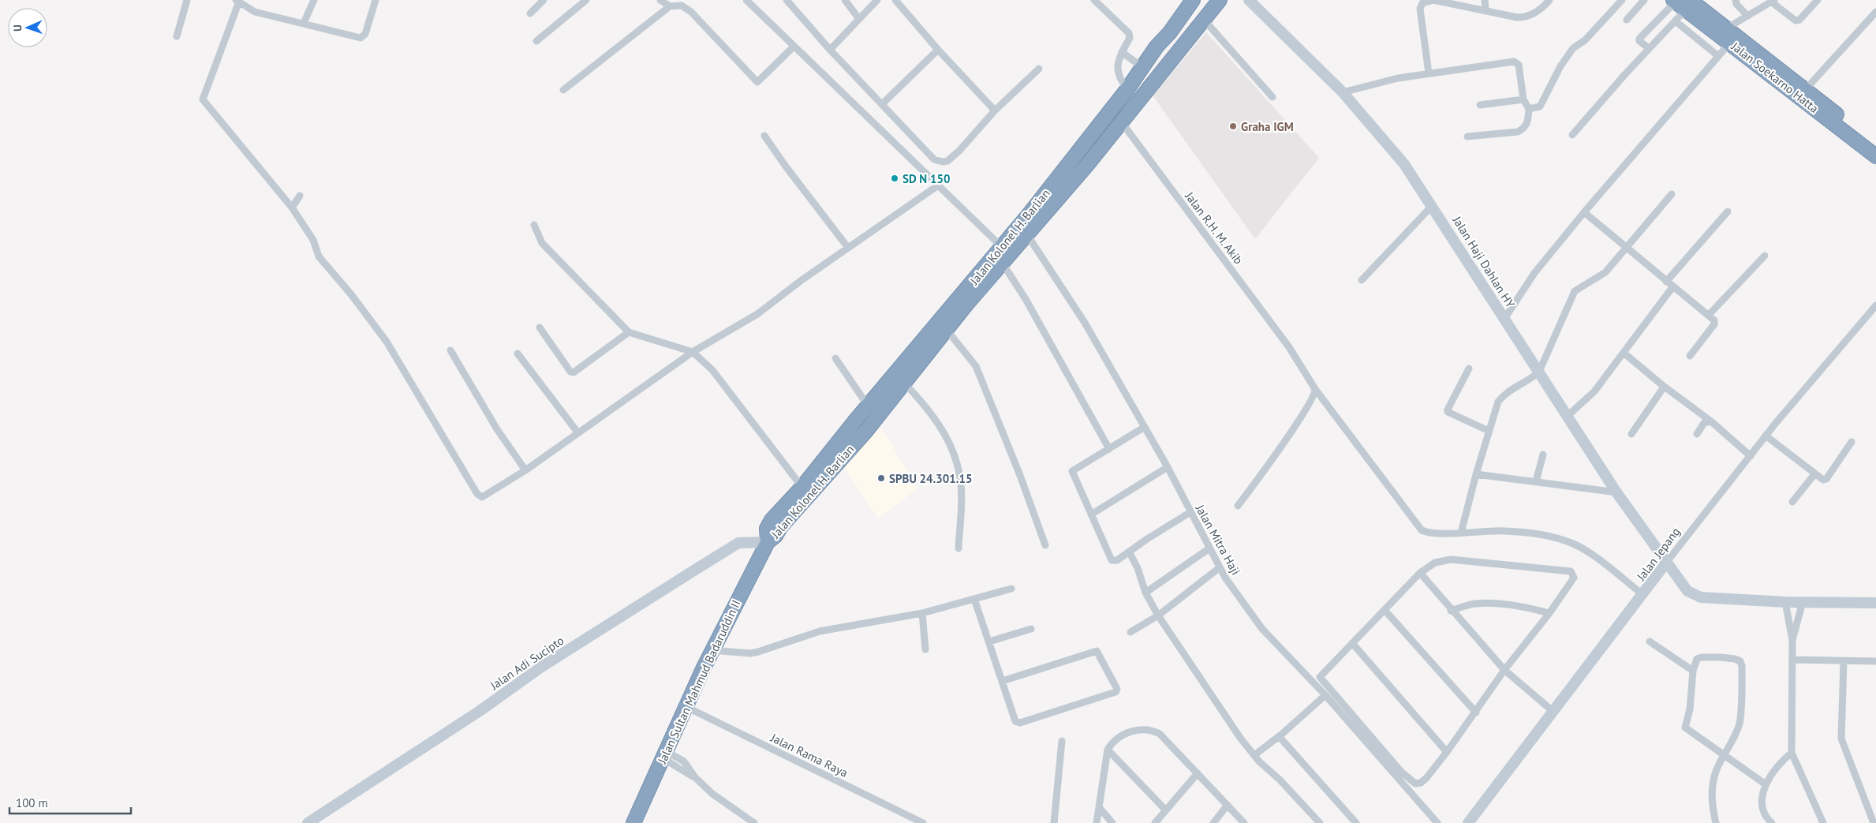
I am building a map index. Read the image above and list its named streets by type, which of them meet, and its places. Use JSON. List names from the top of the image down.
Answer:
{
  "streets": {
    "highway": ["Jalan Soekarno Hatta", "Jalan Kolonel H. Barlian", "Jalan Sultan Mahmud Badaruddin II"],
    "street": [
      "Jalan R.H. M. Akib",
      "Jalan Haji Dahlan HY",
      "Jalan Mitra Haji",
      "Jalan Jepang",
      "Jalan Adi Sucipto",
      "Jalan Rama Raya"
    ]
  },
  "crossings": [
    ["Jalan R.H. M. Akib", "Jalan Kolonel H. Barlian"],
    ["Jalan R.H. M. Akib", "Jalan Jepang"],
    ["Jalan Kolonel H. Barlian", "Jalan Mitra Haji"],
    ["Jalan Kolonel H. Barlian", "Jalan Adi Sucipto"],
    ["Jalan Kolonel H. Barlian", "Jalan Sultan Mahmud Badaruddin II"],
    ["Jalan Haji Dahlan HY", "Jalan Jepang"],
    ["Jalan Adi Sucipto", "Jalan Sultan Mahmud Badaruddin II"],
    ["Jalan Sultan Mahmud Badaruddin II", "Jalan Rama Raya"]
  ],
  "places": ["Graha IGM", "SD N 150", "SPBU 24.301.15"],
  "scale_bar": "100 m",
  "north": "left"
}
